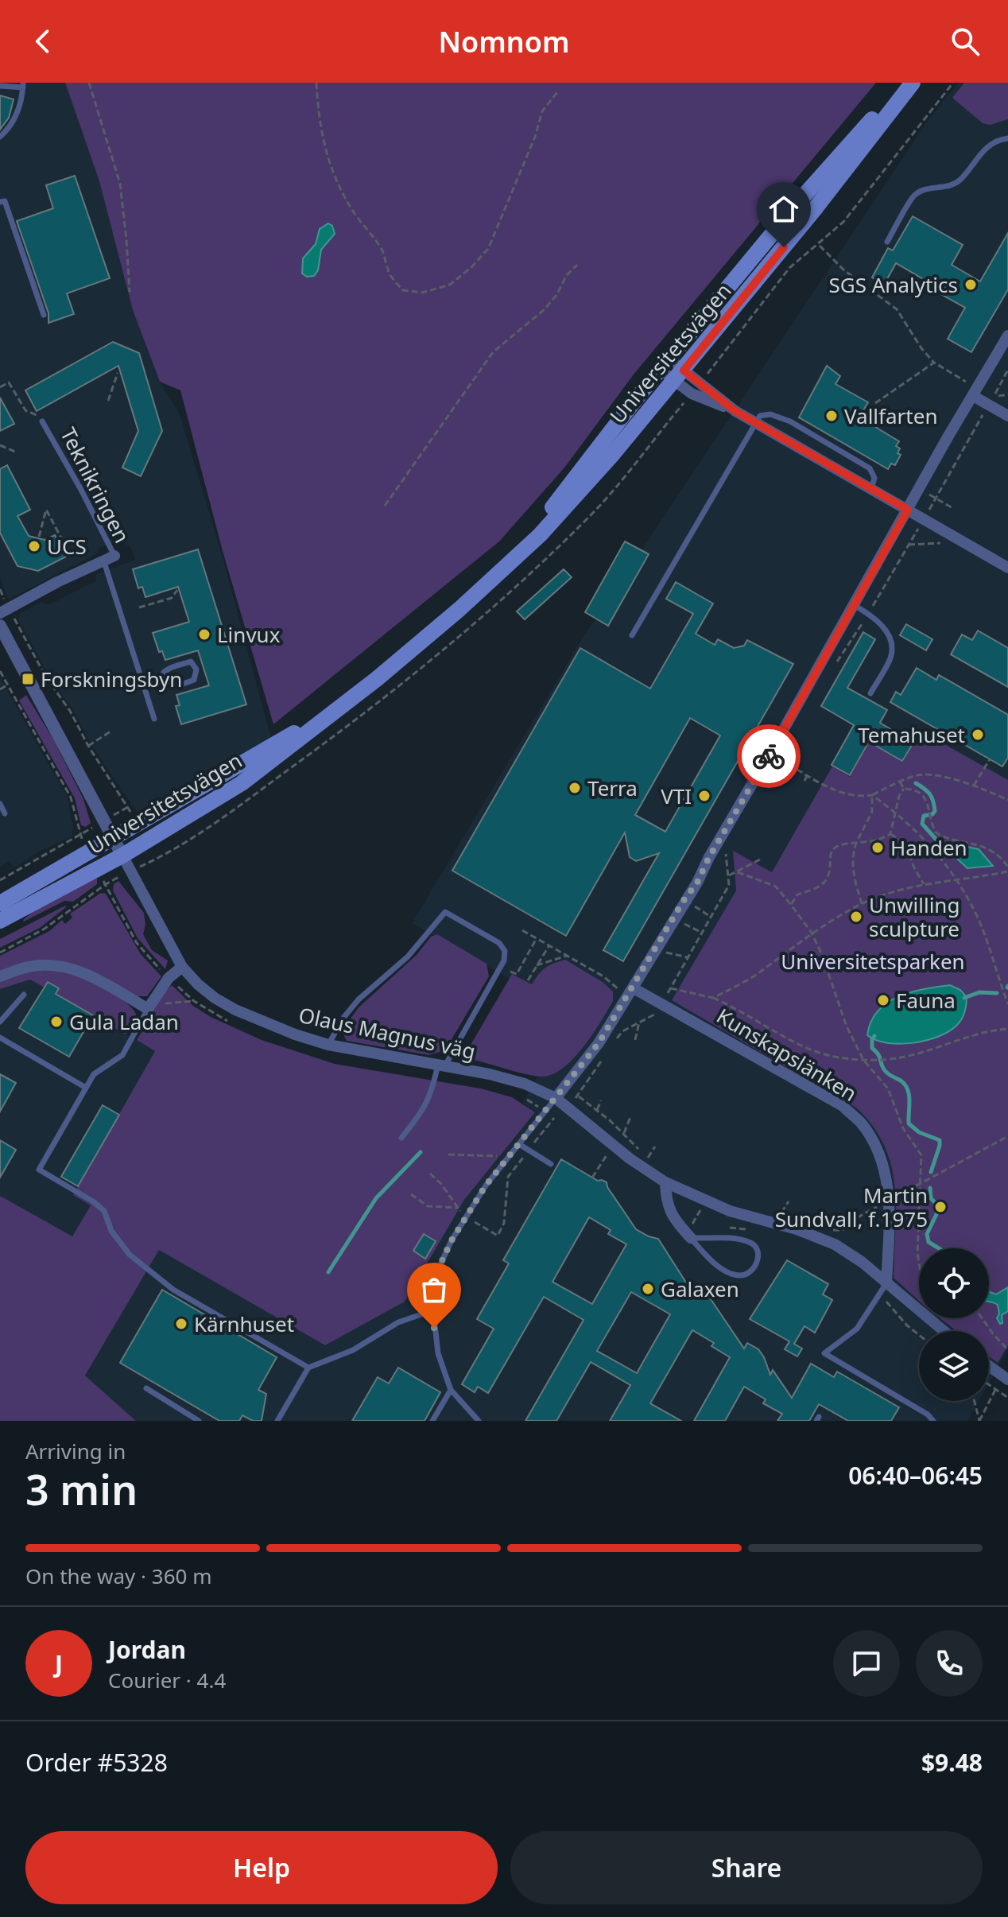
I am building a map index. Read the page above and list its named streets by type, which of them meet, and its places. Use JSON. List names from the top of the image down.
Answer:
{
  "streets": {
    "main road": ["Universitetsvägen"],
    "street": ["Teknikringen", "Olaus Magnus väg", "Kunskapslänken"]
  },
  "crossings": [
    ["Universitetsvägen", "Olaus Magnus väg"],
    ["Olaus Magnus väg", "Kunskapslänken"]
  ],
  "parks": ["Universitetsparken"],
  "places": {
    "other": [
      "SGS Analytics",
      "Vallfarten",
      "UCS",
      "Linvux",
      "Temahuset",
      "Terra",
      "VTI",
      "Handen",
      "Unwilling sculpture",
      "Fauna",
      "Gula Ladan",
      "Martin Sundvall, f.1975",
      "Galaxen",
      "Kärnhuset"
    ],
    "transit": ["Forskningsbyn"]
  },
  "page": {
    "header": "Nomnom",
    "heading": ["3 min", "Arriving in", "06:40–06:45"],
    "panel": [
      "Jordan",
      "Courier · 4.4",
      "Order #5328",
      "$9.48"
    ],
    "bar": "On the way · 360 m",
    "round": "J",
    "buttons": ["Help", "Share"]
  }
}
